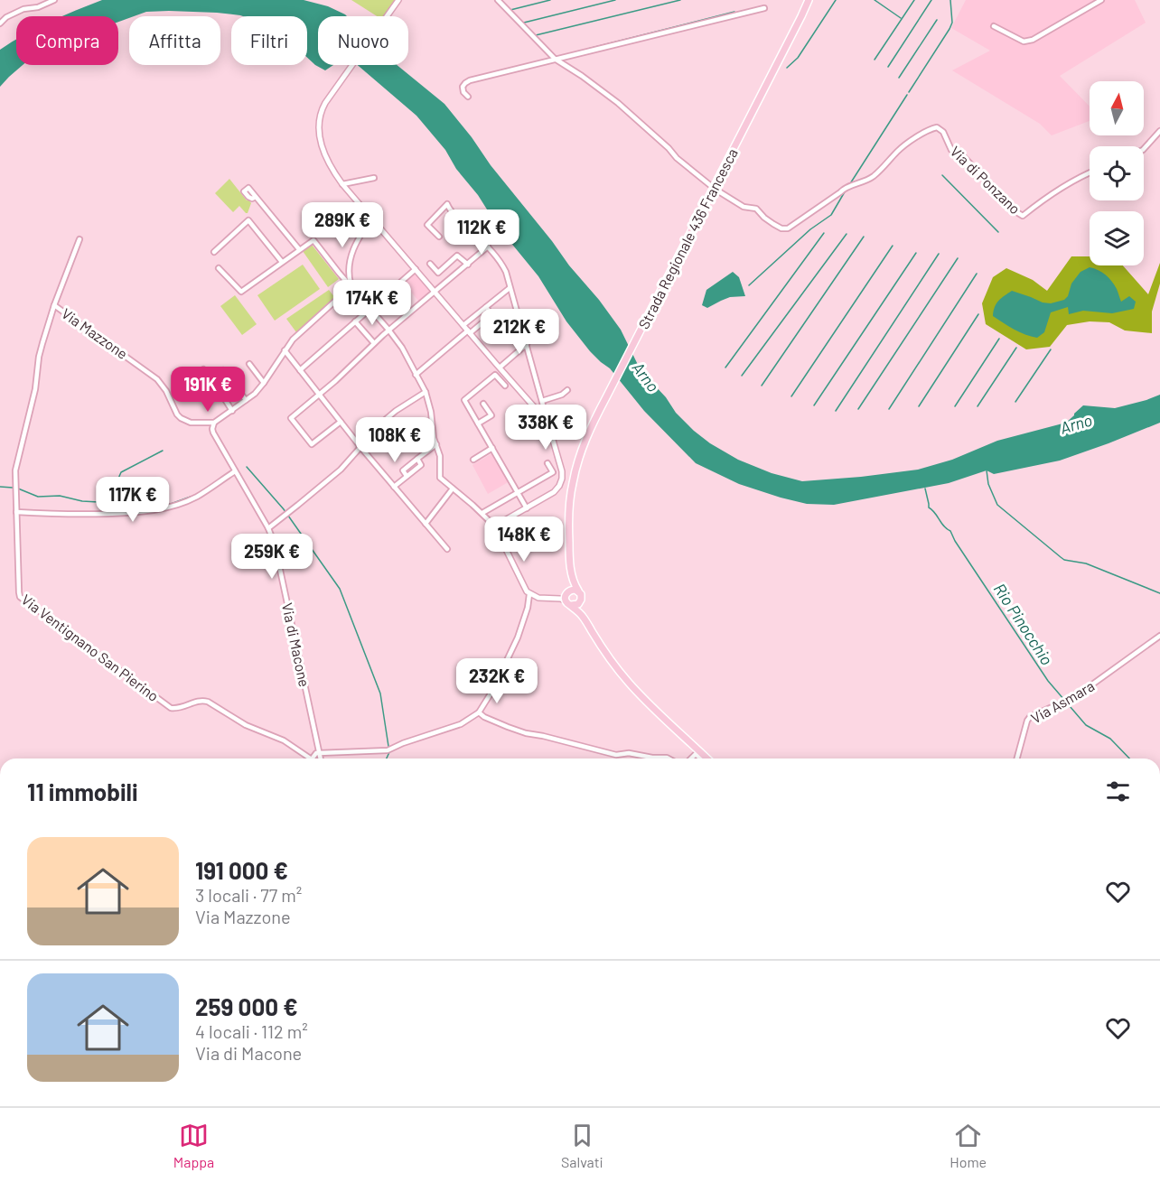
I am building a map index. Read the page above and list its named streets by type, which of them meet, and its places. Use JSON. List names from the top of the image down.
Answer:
{
  "streets": {
    "main road": ["Strada Regionale 436 Francesca"],
    "street": [
      "Via di Ponzano",
      "Via Mazzone",
      "Via di Macone",
      "Via Ventignano San Pierino",
      "Via Asmara"
    ]
  },
  "crossings": [
    ["Via Mazzone", "Via di Macone"],
    ["Via Mazzone", "Via Ventignano San Pierino"]
  ],
  "water": ["Arno", "Rio Pinocchio"],
  "north": "top",
  "page": {
    "chip": [
      "Compra",
      "Affitta",
      "Filtri",
      "Nuovo"
    ],
    "price": [
      "289K €",
      "112K €",
      "174K €",
      "212K €",
      "191K €",
      "338K €",
      "108K €",
      "117K €",
      "148K €",
      "259K €",
      "232K €"
    ],
    "heading": "11 immobili",
    "list": [
      {
        "name": "191 000 €",
        "note": "3 locali · 77 m² · Via Mazzone"
      },
      {
        "name": "259 000 €",
        "note": "4 locali · 112 m² · Via di Macone"
      }
    ],
    "tabs": ["Mappa", "Salvati", "Home"]
  }
}
